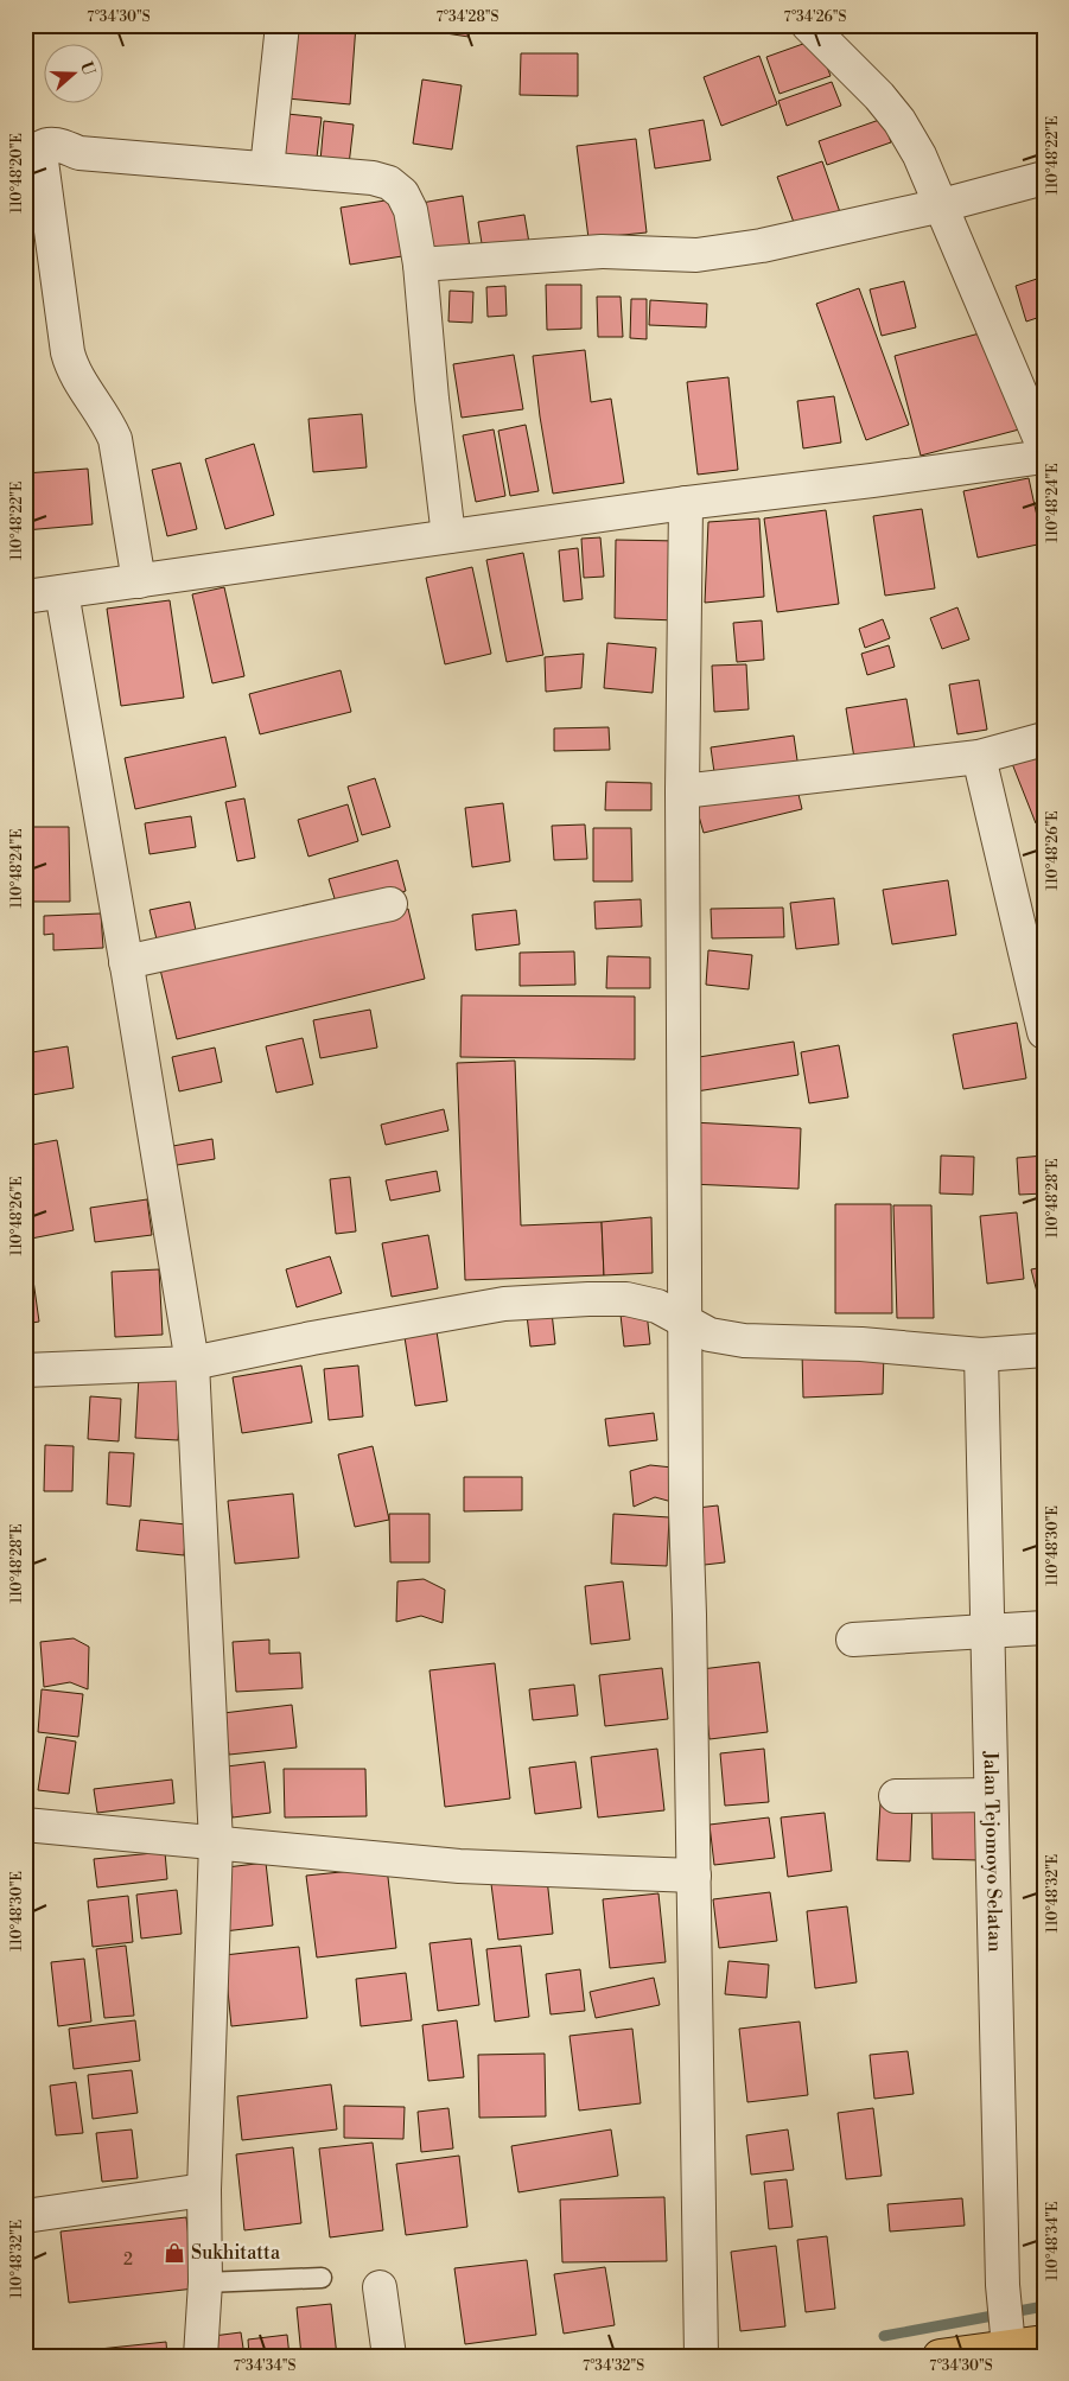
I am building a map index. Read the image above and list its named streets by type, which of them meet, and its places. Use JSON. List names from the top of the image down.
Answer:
{
  "streets": {
    "street": ["Jalan Tejomoyo Selatan"]
  },
  "places": {
    "shop": ["Sukhitatta"]
  },
  "house_numbers": ["2"],
  "north": "right",
  "coordinates": [
    "7°34'30\"S",
    "7°34'28\"S",
    "7°34'26\"S",
    "110°48'22\"E",
    "110°48'20\"E",
    "110°48'24\"E",
    "110°48'26\"E",
    "110°48'28\"E",
    "110°48'30\"E",
    "110°48'32\"E",
    "110°48'34\"E",
    "7°34'34\"S",
    "7°34'32\"S"
  ]
}
